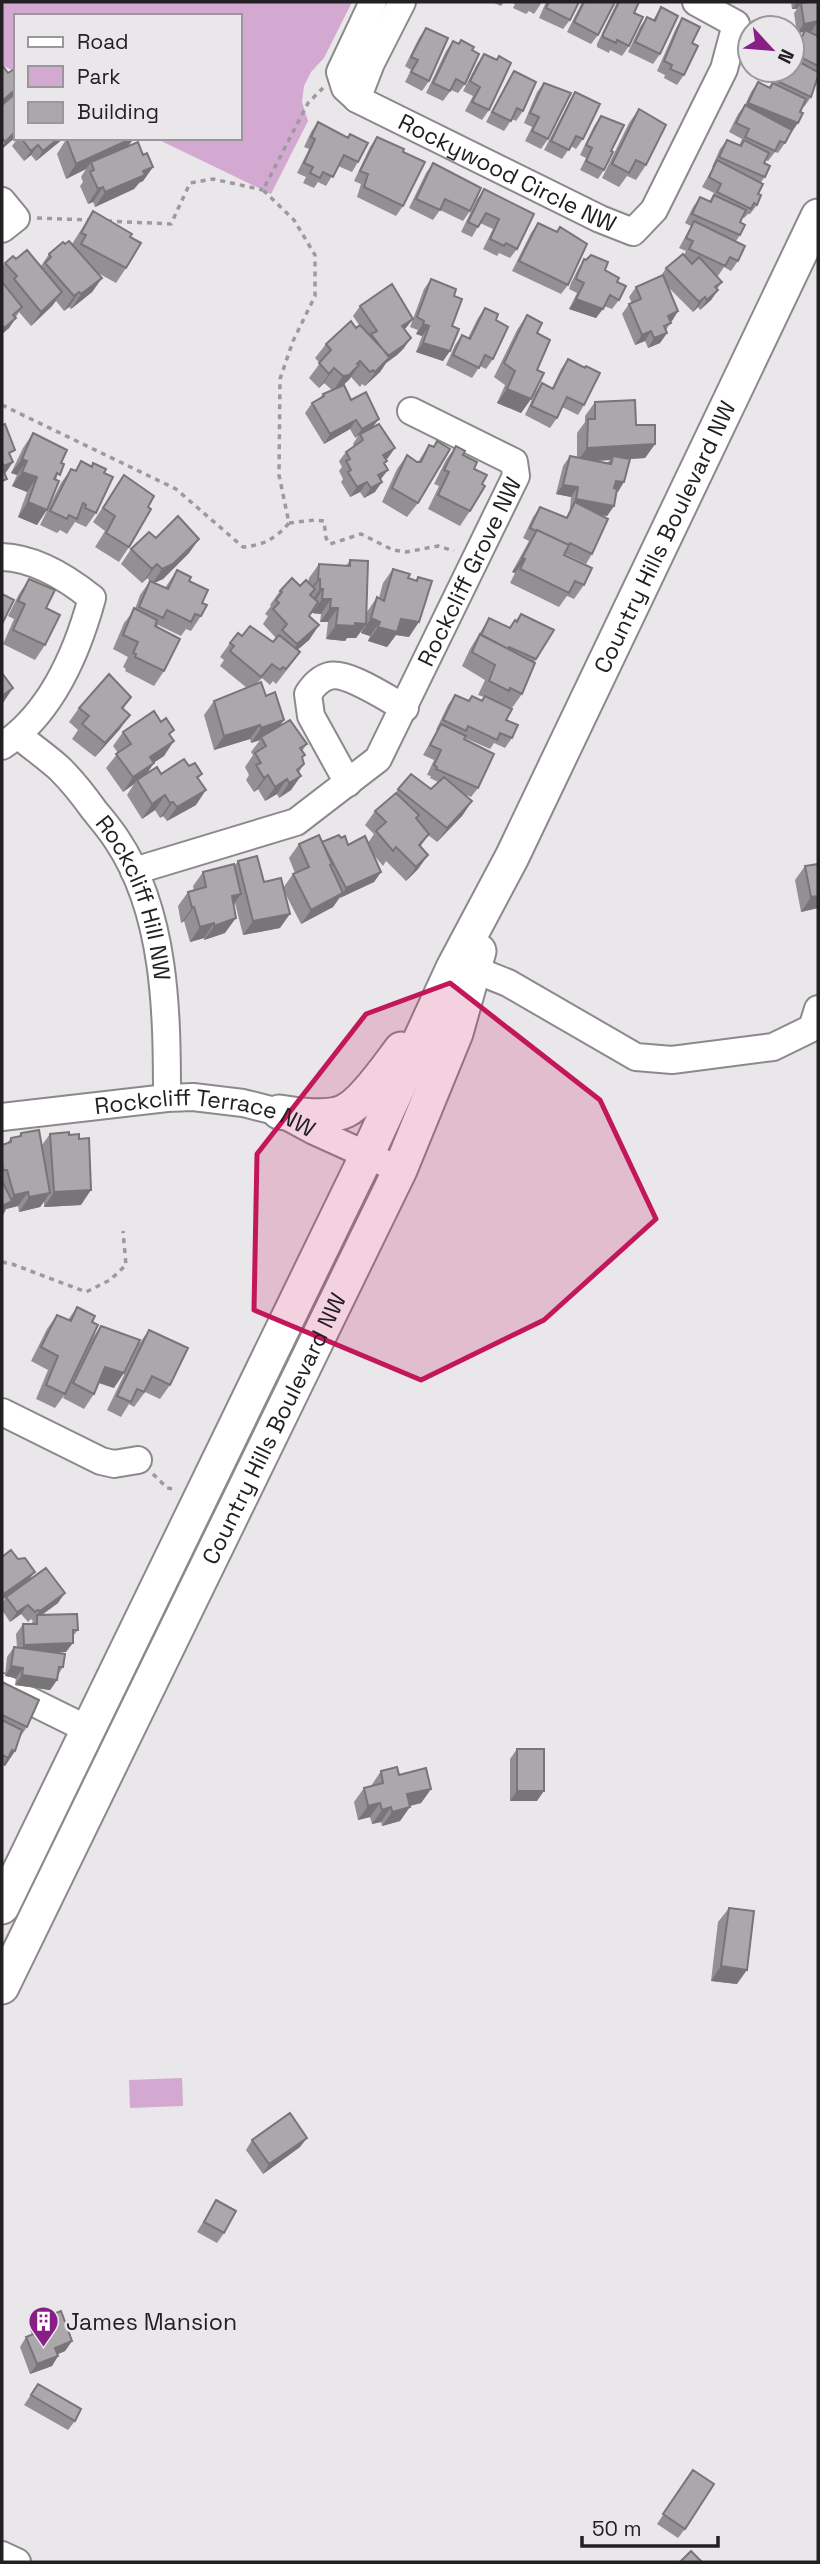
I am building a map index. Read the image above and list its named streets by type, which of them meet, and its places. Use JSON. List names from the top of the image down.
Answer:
{
  "streets": {
    "main road": ["Country Hills Boulevard NW"],
    "street": [
      "Rockywood Circle NW",
      "Rockcliff Grove NW",
      "Rockcliff Hill NW",
      "Rockcliff Terrace NW"
    ]
  },
  "crossings": [
    ["Country Hills Boulevard NW", "Rockcliff Terrace NW"],
    ["Rockcliff Grove NW", "Rockcliff Hill NW"],
    ["Rockcliff Hill NW", "Rockcliff Terrace NW"]
  ],
  "places": {
    "building": ["James Mansion"]
  },
  "legend": ["Road", "Park", "Building"],
  "scale_bar": "50 m",
  "north": "bottom right"
}
